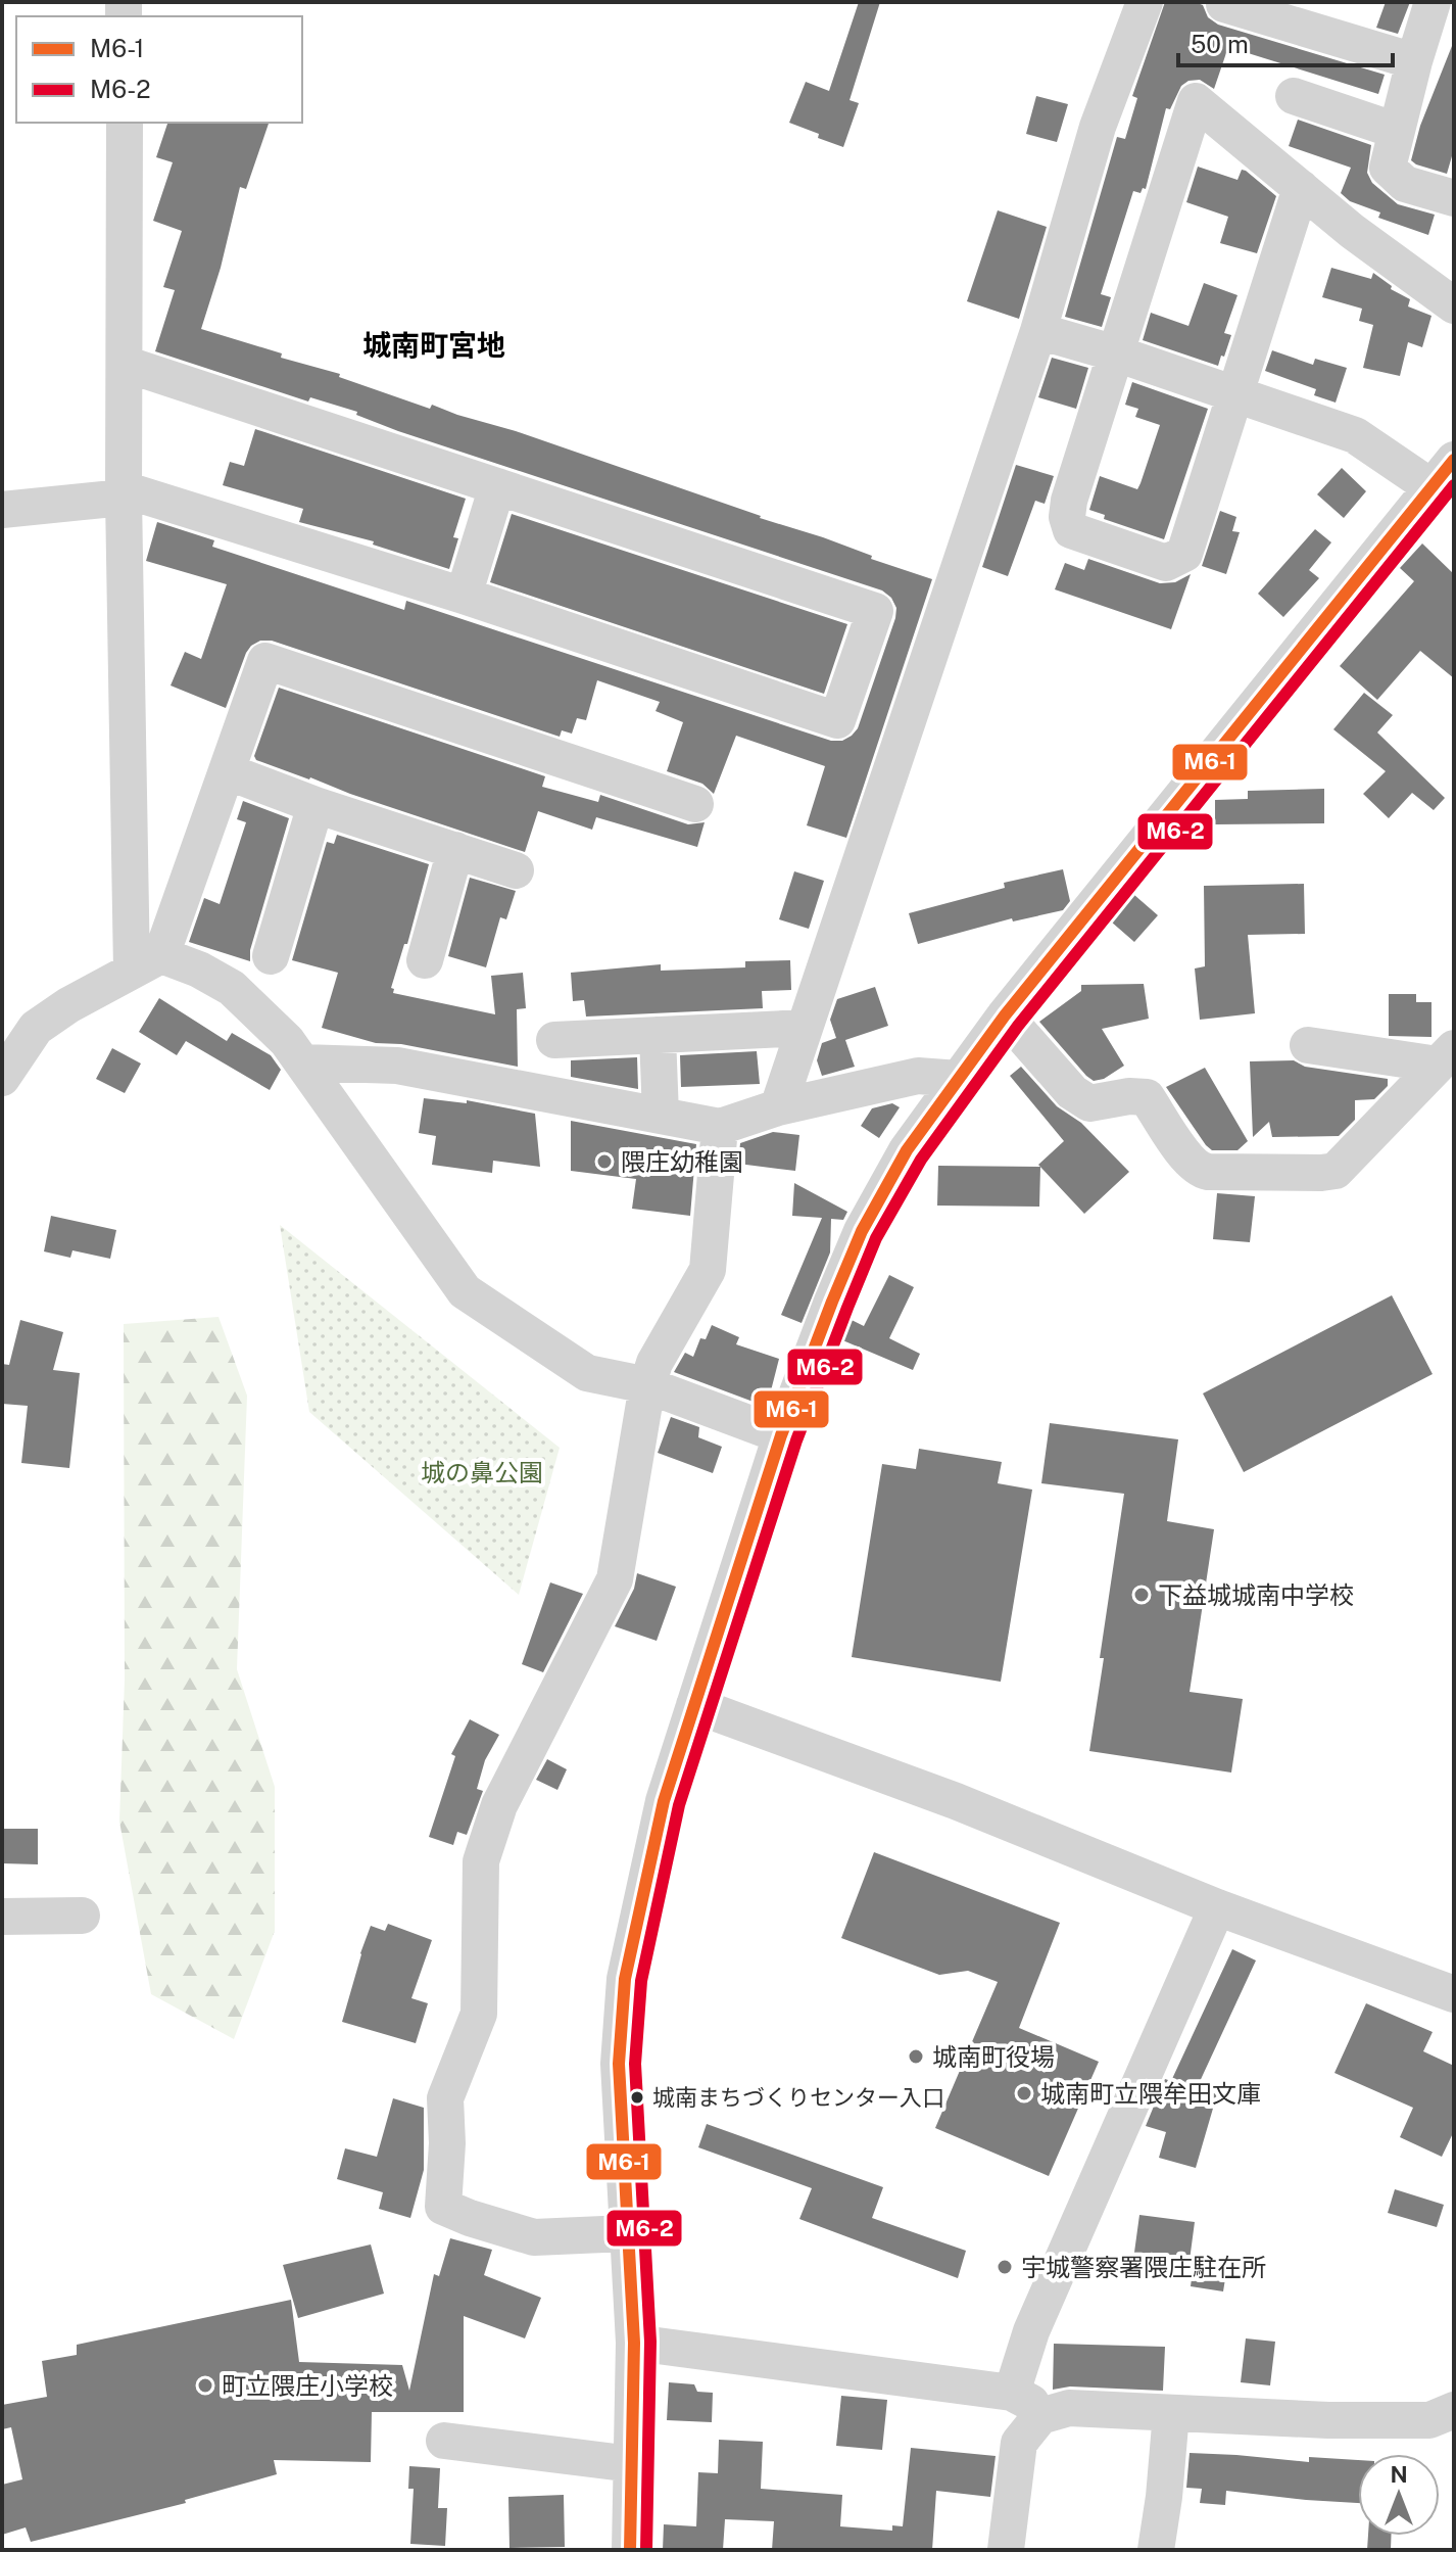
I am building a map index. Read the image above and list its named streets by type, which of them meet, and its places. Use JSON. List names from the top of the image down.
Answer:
{
  "districts": ["城南町宮地"],
  "parks": ["城の鼻公園"],
  "places": [
    "隈庄幼稚園",
    "下益城城南中学校",
    "城南町役場",
    "城南町立隈牟田文庫",
    "城南まちづくりセンター入口",
    "宇城警察署隈庄駐在所",
    "町立隈庄小学校"
  ],
  "lines": ["transit line M6-1", "transit line M6-2"],
  "legend": ["M6-1", "M6-2"],
  "scale_bar": "50 m",
  "north": "top"
}
